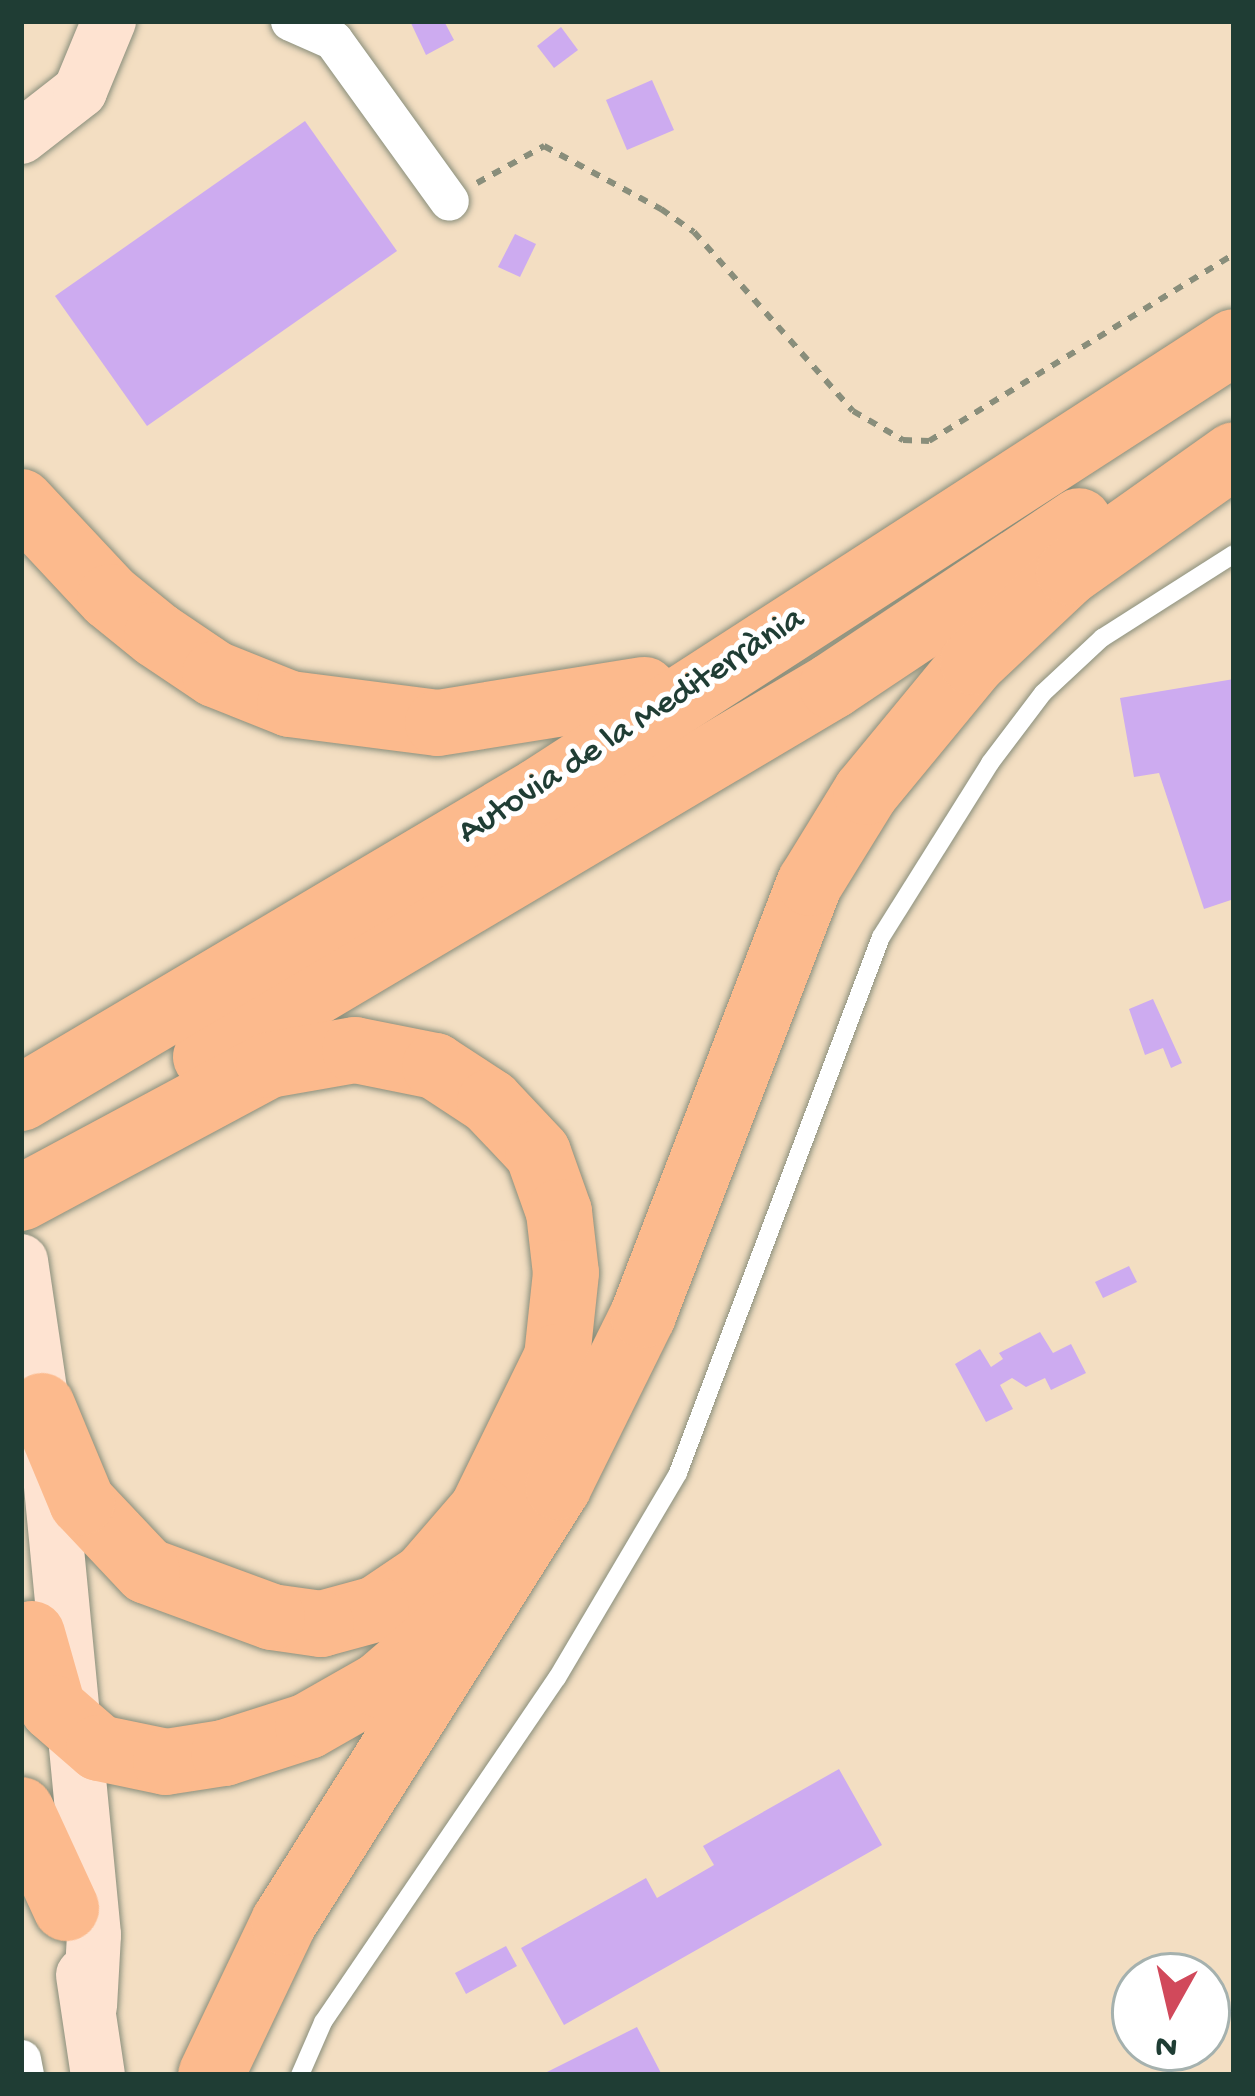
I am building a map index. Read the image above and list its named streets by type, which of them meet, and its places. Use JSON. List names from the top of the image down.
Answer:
{
  "streets": {
    "highway": ["Autovia de la Mediterrània"]
  },
  "north": "bottom"
}
